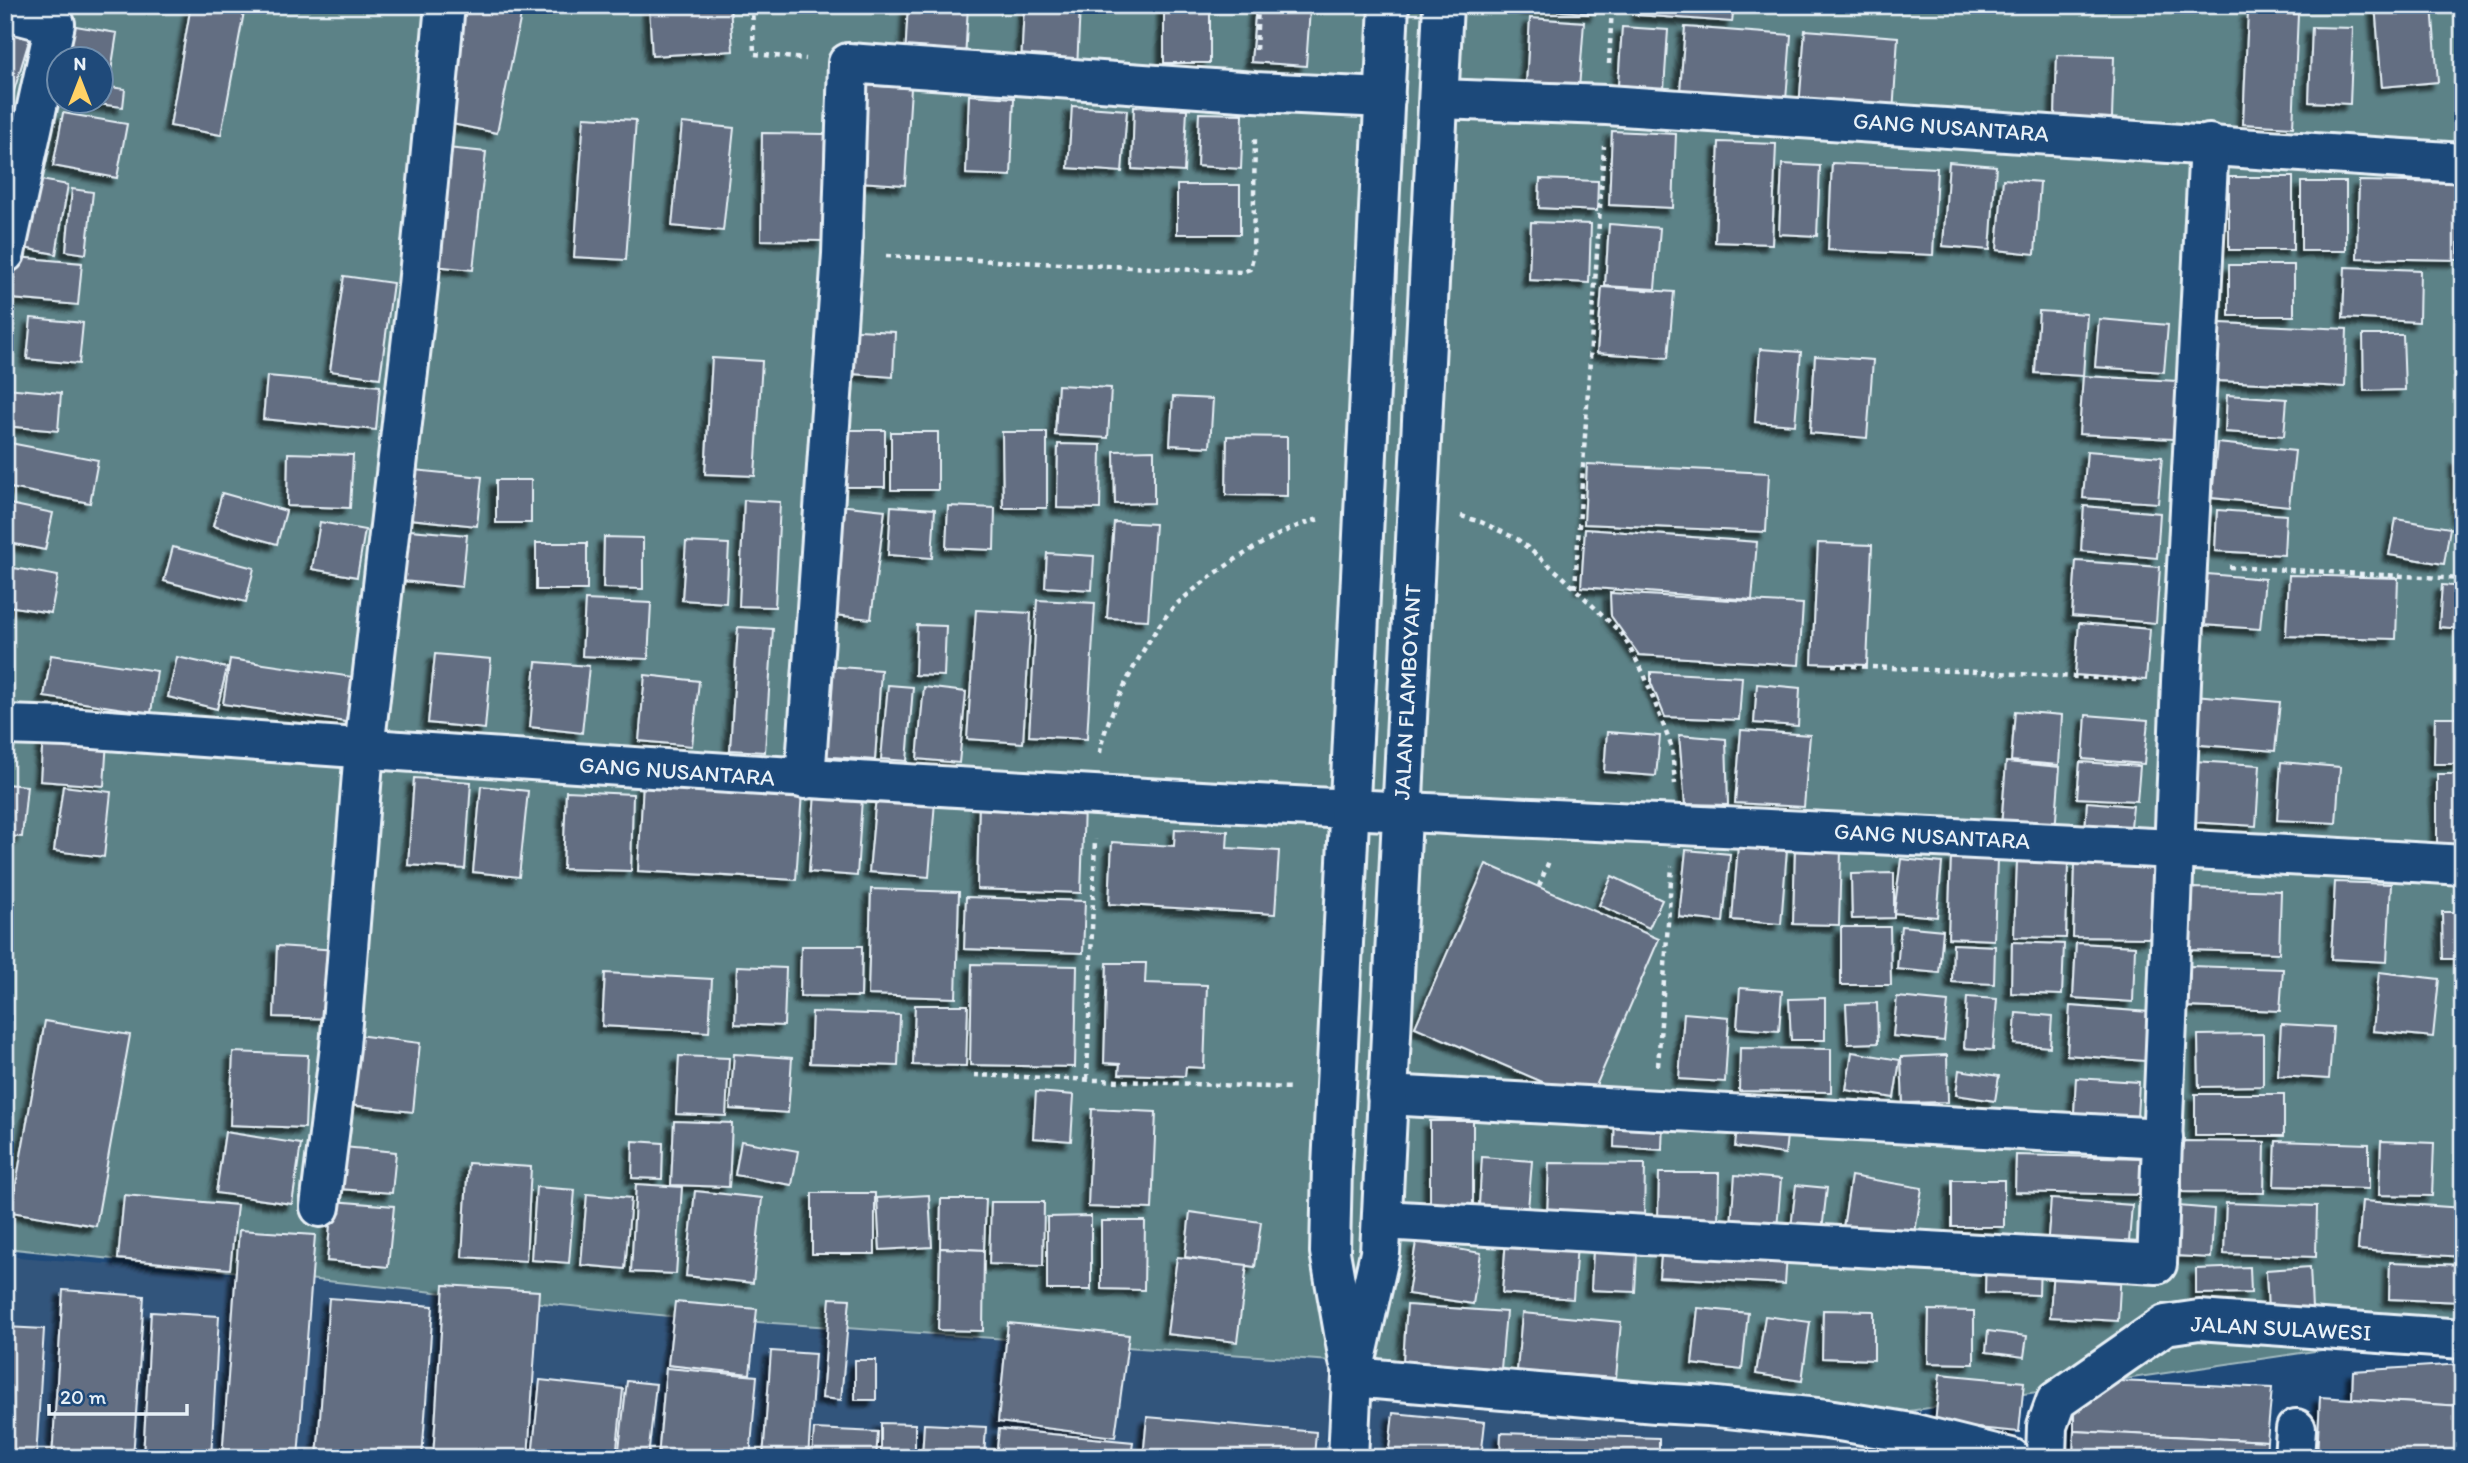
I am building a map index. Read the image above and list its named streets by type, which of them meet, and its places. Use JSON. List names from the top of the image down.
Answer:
{
  "streets": {
    "street": ["GANG NUSANTARA", "JALAN FLAMBOYANT", "JALAN SULAWESI"]
  },
  "crossings": [
    ["GANG NUSANTARA", "JALAN FLAMBOYANT"]
  ],
  "scale_bar": "20 m",
  "north": "top"
}
